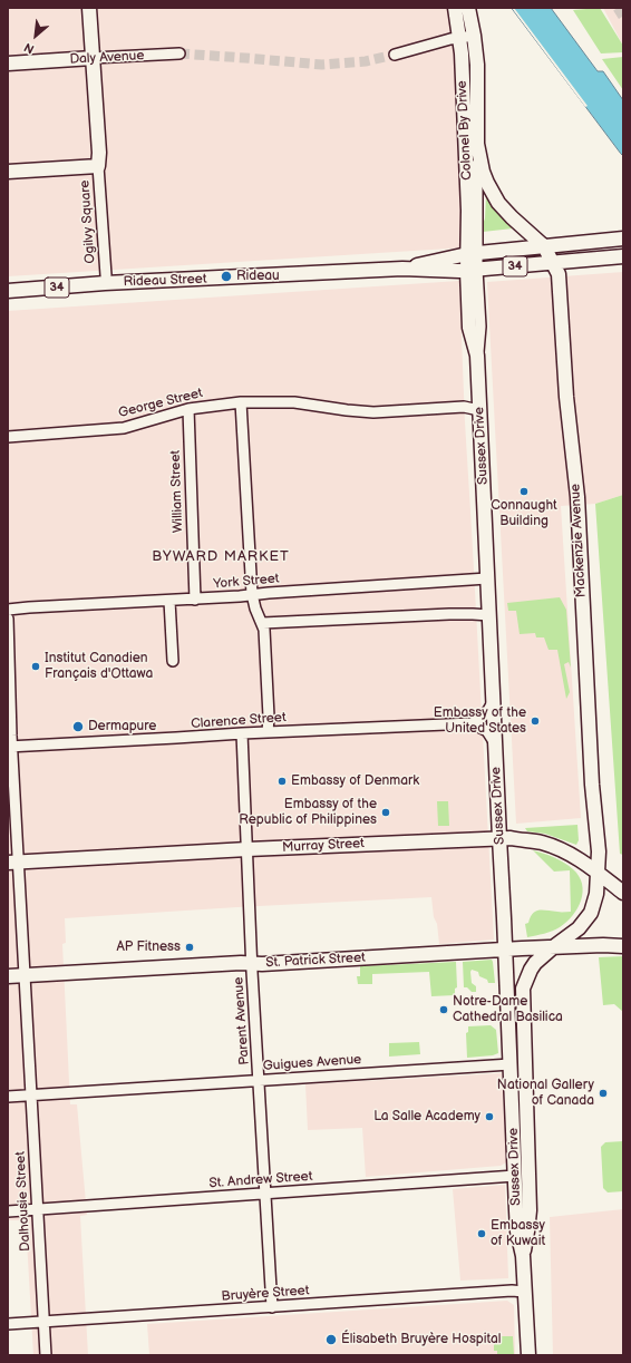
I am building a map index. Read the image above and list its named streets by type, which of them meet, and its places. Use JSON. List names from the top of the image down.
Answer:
{
  "streets": {
    "main road": [
      "Daly Avenue",
      "Colonel By Drive",
      "34",
      "Rideau Street",
      "Sussex Drive",
      "Mackenzie Avenue",
      "Murray Street",
      "St. Patrick Street"
    ],
    "street": [
      "Ogilvy Square",
      "George Street",
      "William Street",
      "York Street",
      "Clarence Street",
      "Parent Avenue",
      "Guigues Avenue",
      "St. Andrew Street",
      "Dalhousie Street",
      "Bruyère Street"
    ]
  },
  "crossings": [
    ["Colonel By Drive", "Rideau Street"],
    ["Colonel By Drive", "Sussex Drive"],
    ["Colonel By Drive", "Mackenzie Avenue"],
    ["Rideau Street", "Sussex Drive"],
    ["Rideau Street", "Mackenzie Avenue"],
    ["George Street", "Sussex Drive"],
    ["George Street", "William Street"],
    ["Sussex Drive", "Mackenzie Avenue"],
    ["Sussex Drive", "York Street"],
    ["Sussex Drive", "Murray Street"],
    ["Sussex Drive", "St. Patrick Street"],
    ["Sussex Drive", "Guigues Avenue"],
    ["Sussex Drive", "St. Andrew Street"],
    ["Sussex Drive", "Bruyère Street"],
    ["William Street", "York Street"],
    ["Mackenzie Avenue", "Murray Street"],
    ["Mackenzie Avenue", "St. Patrick Street"],
    ["Clarence Street", "Parent Avenue"],
    ["Clarence Street", "Dalhousie Street"],
    ["Murray Street", "Parent Avenue"],
    ["Murray Street", "Dalhousie Street"],
    ["St. Patrick Street", "Parent Avenue"],
    ["St. Patrick Street", "Dalhousie Street"],
    ["Parent Avenue", "Guigues Avenue"],
    ["Parent Avenue", "St. Andrew Street"],
    ["Parent Avenue", "Bruyère Street"],
    ["Guigues Avenue", "Dalhousie Street"],
    ["St. Andrew Street", "Dalhousie Street"],
    ["Dalhousie Street", "Bruyère Street"]
  ],
  "districts": ["BYWARD MARKET"],
  "places": [
    "Rideau",
    "Connaught Building",
    "Institut Canadien Français d'Ottawa",
    "Embassy of the United States",
    "Dermapure",
    "Embassy of Denmark",
    "Embassy of the Republic of Philippines",
    "AP Fitness",
    "Notre-Dame Cathedral Basilica",
    "National Gallery of Canada",
    "La Salle Academy",
    "Embassy of Kuwait",
    "Élisabeth Bruyère Hospital"
  ],
  "north": "bottom left"
}
